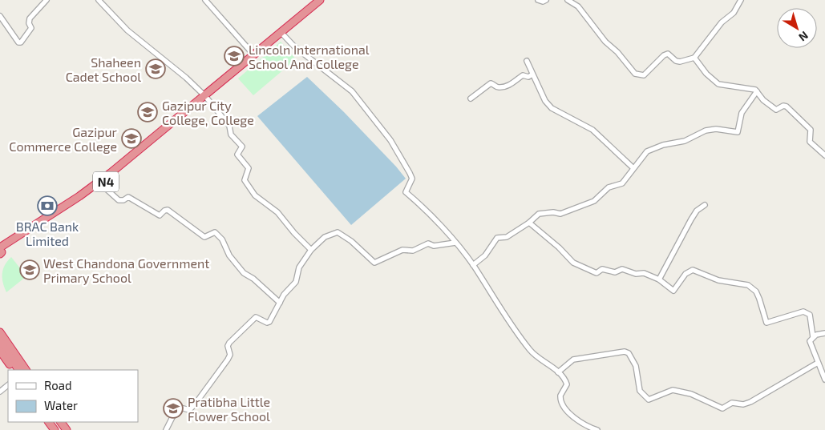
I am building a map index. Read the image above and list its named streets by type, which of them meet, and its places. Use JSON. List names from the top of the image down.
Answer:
{
  "streets": {
    "highway": ["N4"]
  },
  "places": {
    "school or university": [
      "Lincoln International School And College",
      "Shaheen Cadet School",
      "Gazipur City College, College",
      "Gazipur Commerce College",
      "West Chandona Government Primary School",
      "Pratibha Little Flower School"
    ],
    "bank": ["BRAC Bank Limited"]
  },
  "legend": ["Road", "Water"],
  "north": "bottom right"
}
